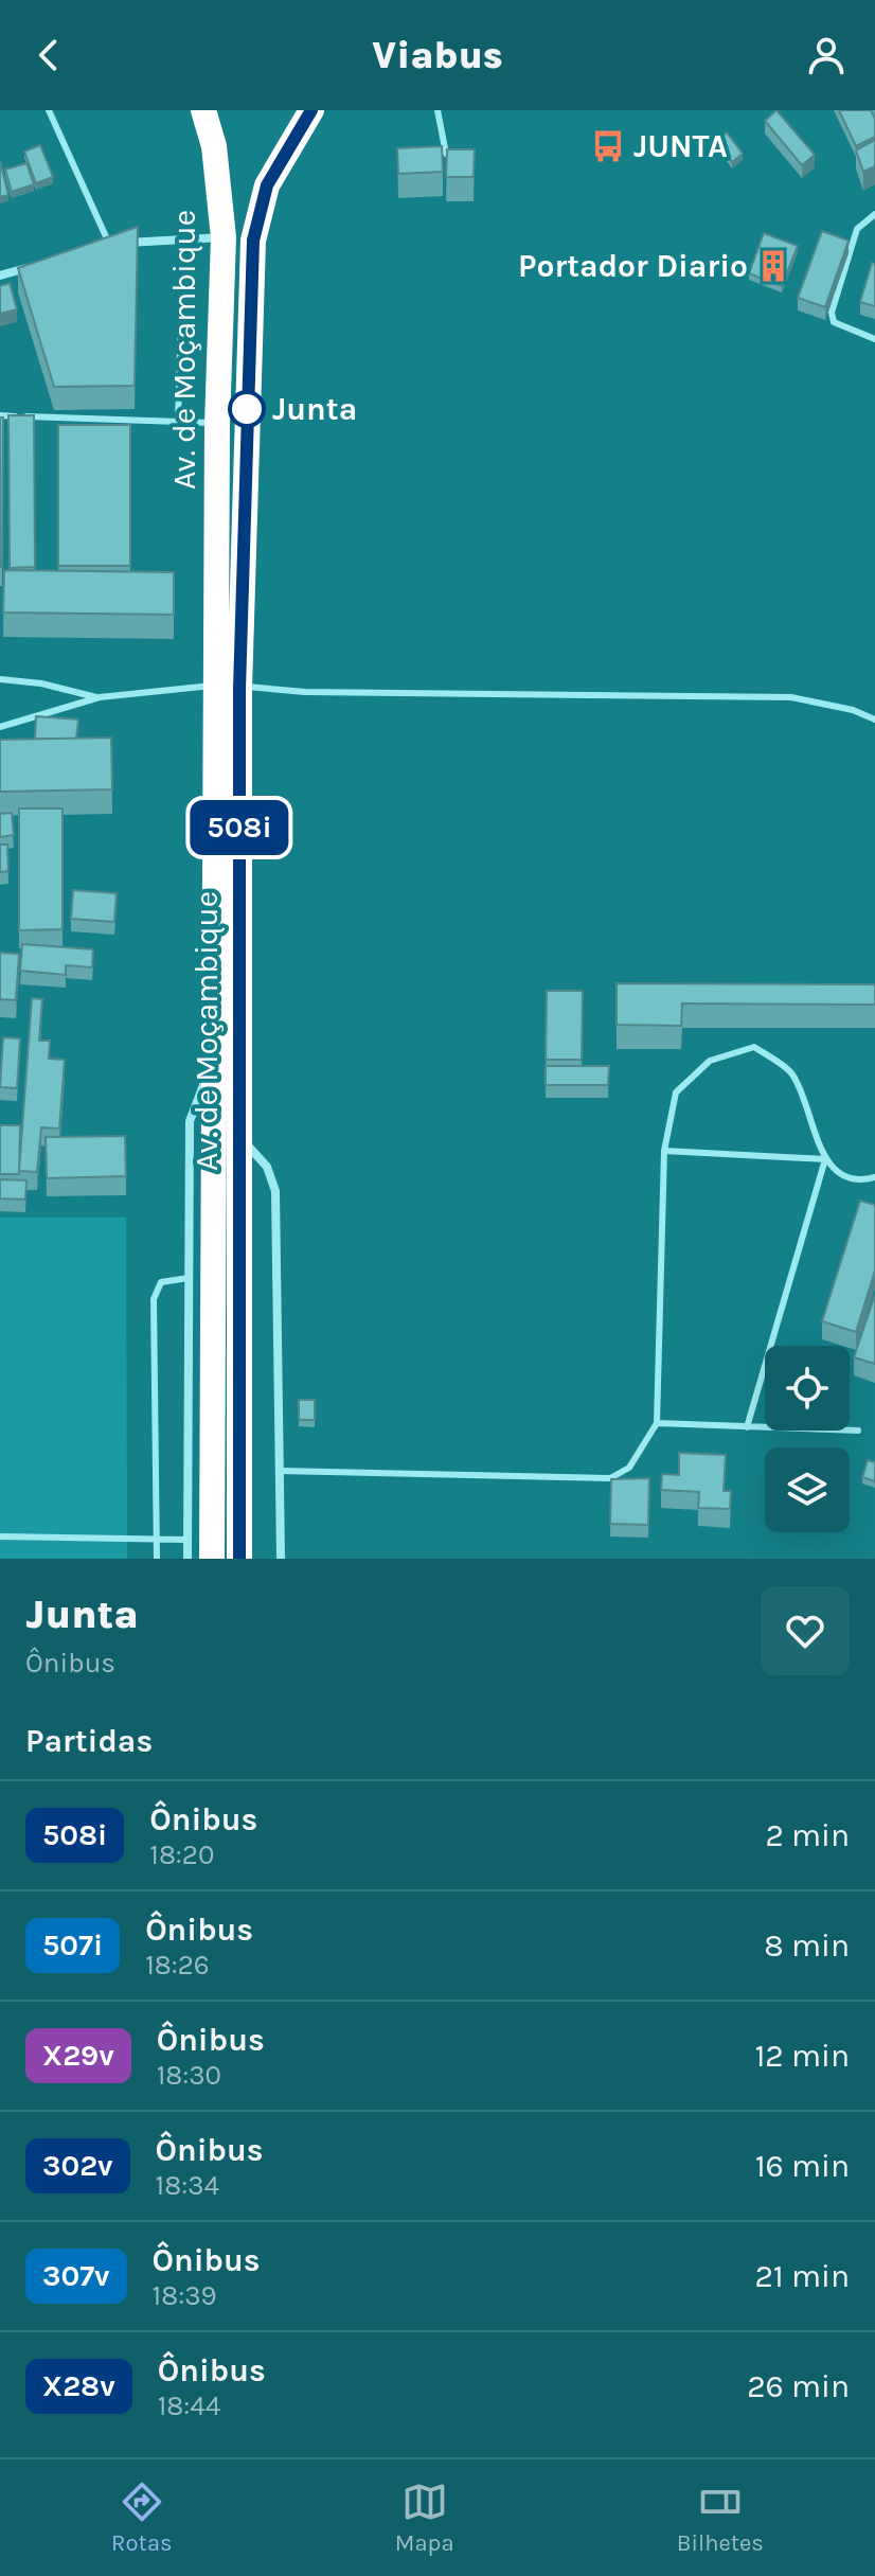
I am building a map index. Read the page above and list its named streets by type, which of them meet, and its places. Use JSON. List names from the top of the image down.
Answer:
{
  "streets": {
    "highway": ["Av. de Moçambique"]
  },
  "places": {
    "bus stop": ["JUNTA"],
    "building": ["Portador Diario"],
    "other": ["Junta"]
  },
  "lines": ["bus line 508i"],
  "page": {
    "header": "Viabus",
    "on_map": "508i",
    "heading": [
      ["Junta", "Ônibus"],
      "Partidas"
    ],
    "list": [
      {
        "mark": "508i",
        "name": "Ônibus",
        "note": "18:20",
        "value": "2 min"
      },
      {
        "mark": "507i",
        "name": "Ônibus",
        "note": "18:26",
        "value": "8 min"
      },
      {
        "mark": "X29v",
        "name": "Ônibus",
        "note": "18:30",
        "value": "12 min"
      },
      {
        "mark": "302v",
        "name": "Ônibus",
        "note": "18:34",
        "value": "16 min"
      },
      {
        "mark": "307v",
        "name": "Ônibus",
        "note": "18:39",
        "value": "21 min"
      },
      {
        "mark": "X28v",
        "name": "Ônibus",
        "note": "18:44",
        "value": "26 min"
      }
    ],
    "tabs": ["Rotas", "Mapa", "Bilhetes"]
  }
}
